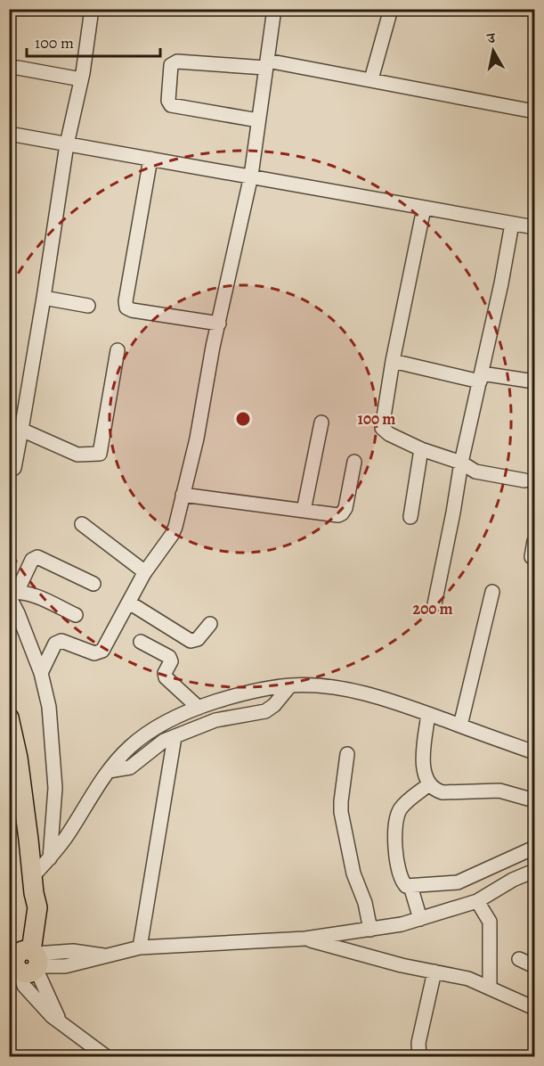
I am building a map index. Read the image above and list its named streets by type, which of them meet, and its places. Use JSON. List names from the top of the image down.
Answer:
{
  "scale_bar": "100 m",
  "north": "top",
  "rings": ["100 m", "200 m"]
}
